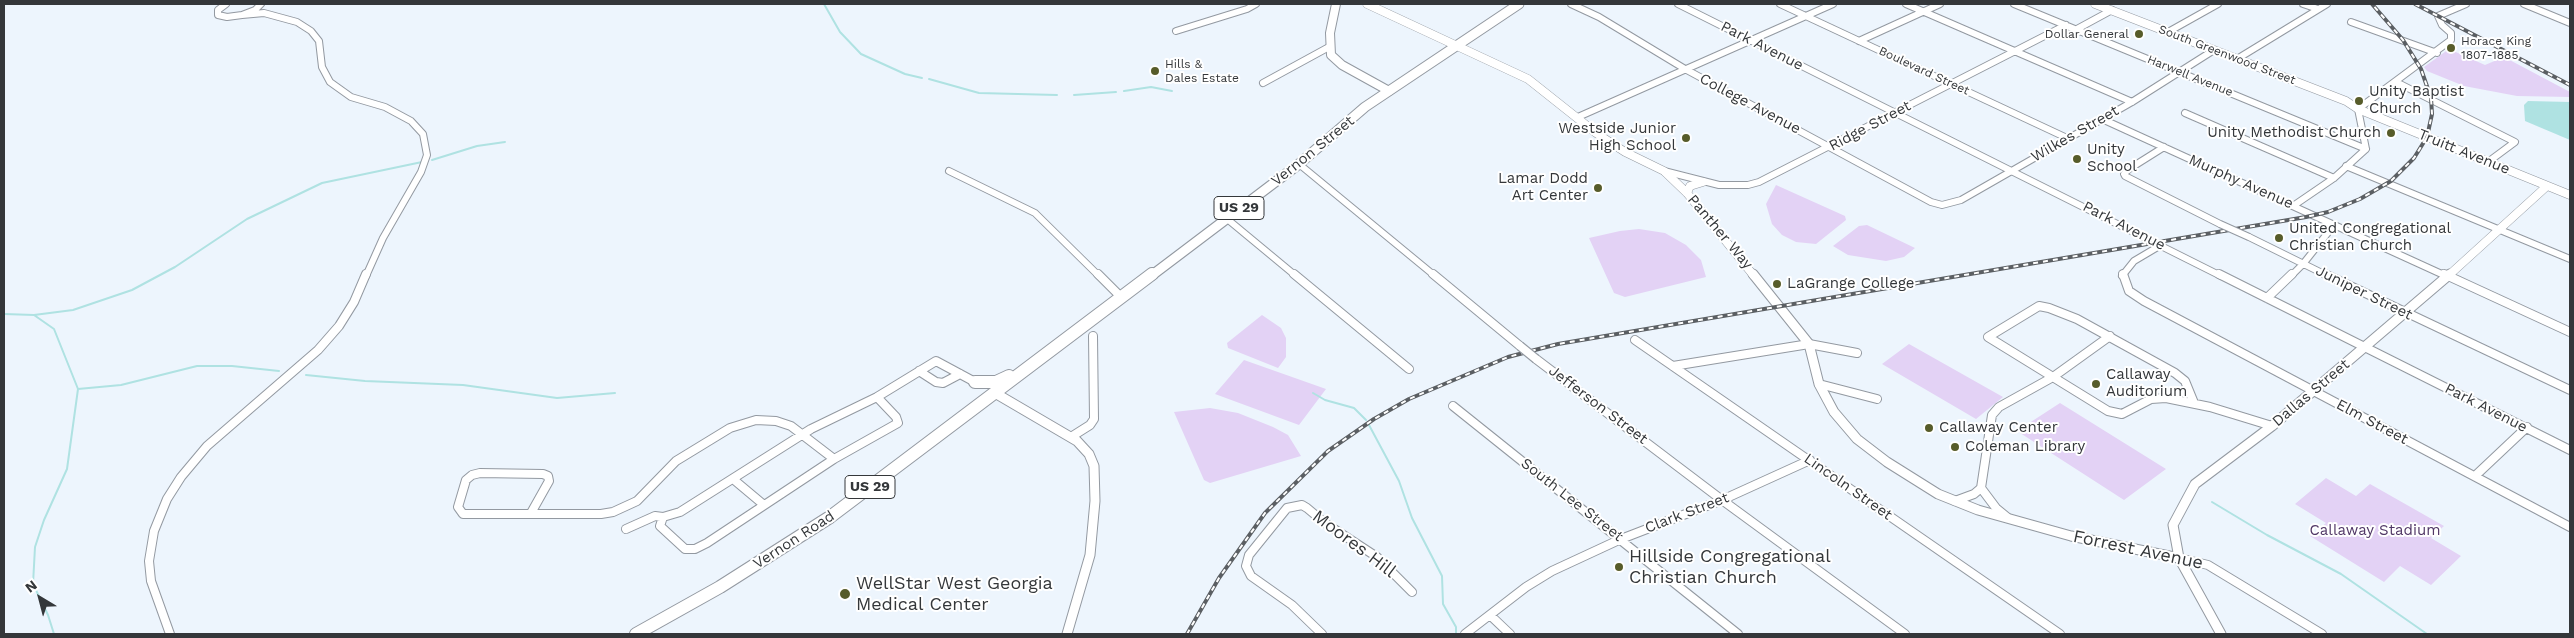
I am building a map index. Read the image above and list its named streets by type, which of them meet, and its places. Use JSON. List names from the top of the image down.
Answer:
{
  "streets": {
    "main road": ["Vernon Street", "US 29", "Vernon Road"],
    "street": [
      "Park Avenue",
      "South Greenwood Street",
      "Boulevard Street",
      "Harwell Avenue",
      "College Avenue",
      "Ridge Street",
      "Wilkes Street",
      "Truitt Avenue",
      "Murphy Avenue",
      "Panther Way",
      "Juniper Street",
      "Dallas Street",
      "Jefferson Street",
      "Elm Street",
      "Lincoln Street",
      "South Lee Street",
      "Clark Street",
      "Moores Hill",
      "Forrest Avenue"
    ]
  },
  "crossings": [
    ["Park Avenue", "Ridge Street"],
    ["Park Avenue", "Wilkes Street"],
    ["Park Avenue", "Dallas Street"],
    ["Park Avenue", "Elm Street"],
    ["South Greenwood Street", "Wilkes Street"],
    ["South Greenwood Street", "Truitt Avenue"],
    ["Boulevard Street", "Ridge Street"],
    ["Boulevard Street", "Wilkes Street"],
    ["Harwell Avenue", "Ridge Street"],
    ["Harwell Avenue", "Wilkes Street"],
    ["College Avenue", "Ridge Street"],
    ["College Avenue", "Wilkes Street"],
    ["Ridge Street", "Panther Way"],
    ["Wilkes Street", "Murphy Avenue"],
    ["Vernon Street", "Panther Way"],
    ["Vernon Street", "Jefferson Street"],
    ["Vernon Street", "Vernon Road"],
    ["Truitt Avenue", "Dallas Street"],
    ["Murphy Avenue", "Juniper Street"],
    ["Murphy Avenue", "Dallas Street"],
    ["Panther Way", "Forrest Avenue"],
    ["Juniper Street", "Dallas Street"],
    ["Dallas Street", "Elm Street"],
    ["Dallas Street", "Forrest Avenue"],
    ["Jefferson Street", "Clark Street"],
    ["Lincoln Street", "Clark Street"],
    ["South Lee Street", "Clark Street"]
  ],
  "parks": ["Callaway Stadium"],
  "places": [
    "Dollar General",
    "Horace King 1807-1885",
    "Hills & Dales Estate",
    "Unity Baptist Church",
    "Unity Methodist Church",
    "Westside Junior High School",
    "Unity School",
    "Lamar Dodd Art Center",
    "United Congregational Christian Church",
    "LaGrange College",
    "Callaway Auditorium",
    "Callaway Center",
    "Coleman Library",
    "Hillside Congregational Christian Church",
    "WellStar West Georgia Medical Center"
  ],
  "north": "top left"
}
